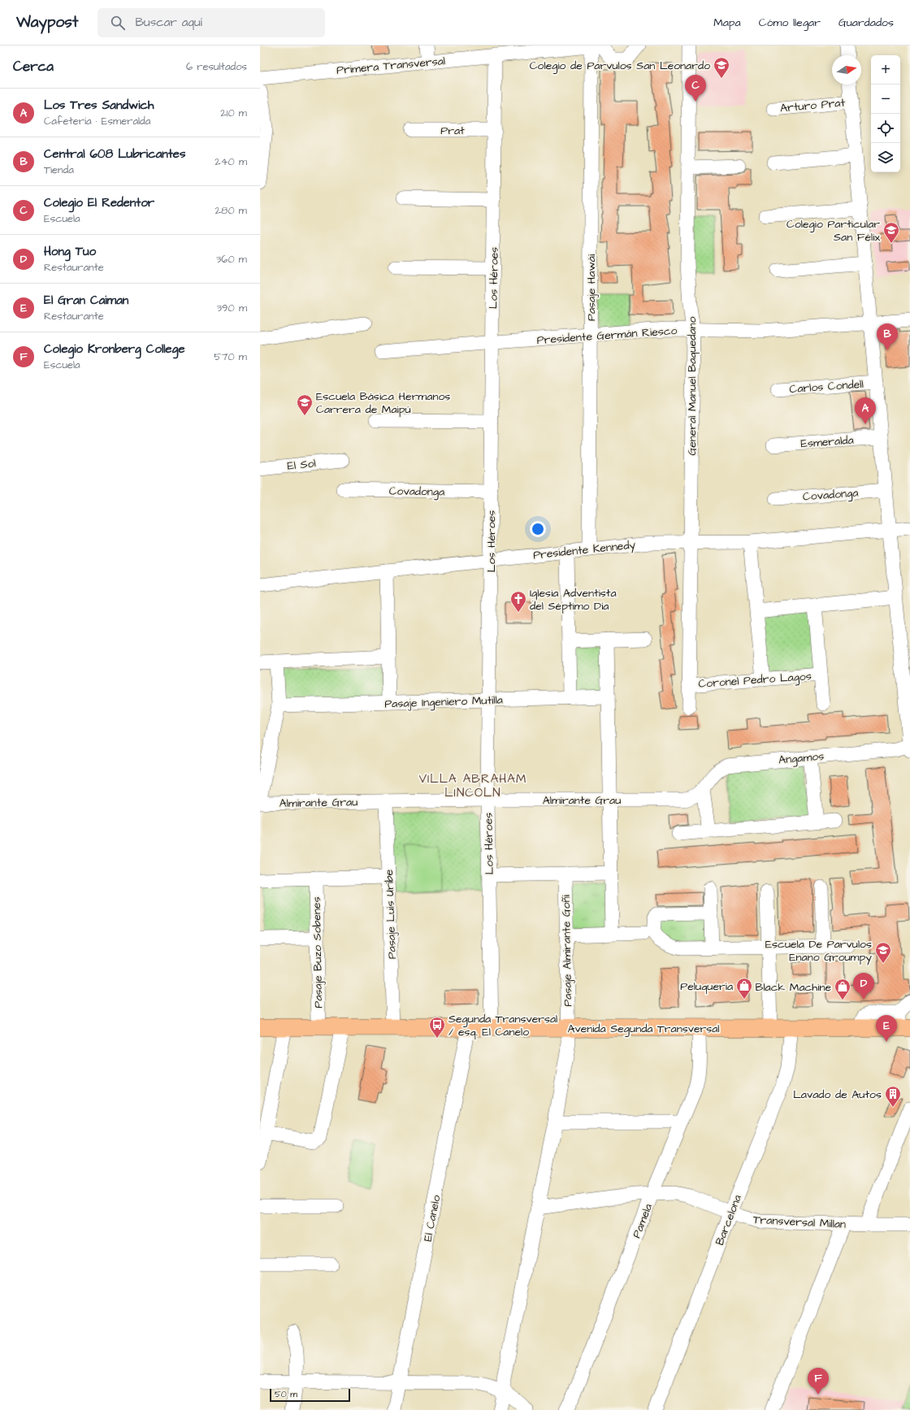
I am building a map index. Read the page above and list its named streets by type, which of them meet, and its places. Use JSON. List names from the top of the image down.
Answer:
{
  "streets": {
    "main road": ["Avenida Segunda Transversal"],
    "street": [
      "Primera Transversal",
      "Arturo Prat",
      "Prat",
      "Los Héroes",
      "Pasaje Hawái",
      "Presidente Germán Riesco",
      "General Manuel Baquedano",
      "Carlos Condell",
      "Esmeralda",
      "El Sol",
      "Covadonga",
      "Presidente Kennedy",
      "Coronel Pedro Lagos",
      "Pasaje Ingeniero Mutilla",
      "Angamos",
      "Almirante Grau",
      "Pasaje Luis Uribe",
      "Pasaje Almirante Goñi",
      "Pasaje Buzo Sobenes",
      "El Canelo",
      "Barcelona",
      "Pamela",
      "Transversal Millan"
    ]
  },
  "crossings": [
    ["Primera Transversal", "Los Héroes"],
    ["Primera Transversal", "Pasaje Hawái"],
    ["Prat", "Los Héroes"],
    ["Los Héroes", "Presidente Germán Riesco"],
    ["Los Héroes", "Covadonga"],
    ["Los Héroes", "Presidente Kennedy"],
    ["Los Héroes", "Pasaje Ingeniero Mutilla"],
    ["Los Héroes", "Almirante Grau"],
    ["Los Héroes", "Avenida Segunda Transversal"],
    ["Pasaje Hawái", "Presidente Germán Riesco"],
    ["Pasaje Hawái", "Presidente Kennedy"],
    ["Presidente Germán Riesco", "General Manuel Baquedano"],
    ["General Manuel Baquedano", "Presidente Kennedy"],
    ["General Manuel Baquedano", "Coronel Pedro Lagos"],
    ["Angamos", "Almirante Grau"],
    ["Almirante Grau", "Pasaje Luis Uribe"],
    ["Pasaje Luis Uribe", "Avenida Segunda Transversal"],
    ["Pasaje Almirante Goñi", "Avenida Segunda Transversal"],
    ["Pasaje Buzo Sobenes", "Avenida Segunda Transversal"],
    ["Avenida Segunda Transversal", "El Canelo"],
    ["Avenida Segunda Transversal", "Barcelona"],
    ["Avenida Segunda Transversal", "Pamela"],
    ["Barcelona", "Transversal Millan"],
    ["Pamela", "Transversal Millan"]
  ],
  "districts": ["VILLA ABRAHAM LINCOLN"],
  "places": {
    "school or university": [
      "Colegio de Parvulos San Leonardo",
      "Colegio Particular San Félix",
      "Escuela Básica Hermanos Carrera de Maipú",
      "Escuela De Parvulos Enano Groumpy"
    ],
    "church": ["Iglesia Adventista del Séptimo Día"],
    "shop": ["Peluqueria", "Black Machine"],
    "bus stop": ["Segunda Transversal / esq. El Canelo"],
    "building": ["Lavado de Autos"]
  },
  "scale_bar": "50 m",
  "north": "right",
  "page": {
    "header": "Waypost",
    "search": "Buscar aquí",
    "nav": ["Mapa", "Cómo llegar", "Guardados"],
    "heading": ["Cerca", "6 resultados"],
    "map_buttons": ["+", "−"],
    "pins": [
      "C",
      "B",
      "A",
      "D",
      "E",
      "F"
    ],
    "list": [
      {
        "mark": "A",
        "name": "Los Tres Sandwich",
        "note": "Cafetería · Esmeralda",
        "value": "210 m"
      },
      {
        "mark": "B",
        "name": "Central 608 Lubricantes",
        "note": "Tienda",
        "value": "240 m"
      },
      {
        "mark": "C",
        "name": "Colegio El Redentor",
        "note": "Escuela",
        "value": "280 m"
      },
      {
        "mark": "D",
        "name": "Hong Tuo",
        "note": "Restaurante",
        "value": "360 m"
      },
      {
        "mark": "E",
        "name": "El Gran Caiman",
        "note": "Restaurante",
        "value": "390 m"
      },
      {
        "mark": "F",
        "name": "Colegio Kronberg College",
        "note": "Escuela",
        "value": "570 m"
      }
    ],
    "scale": "50 m"
  }
}
